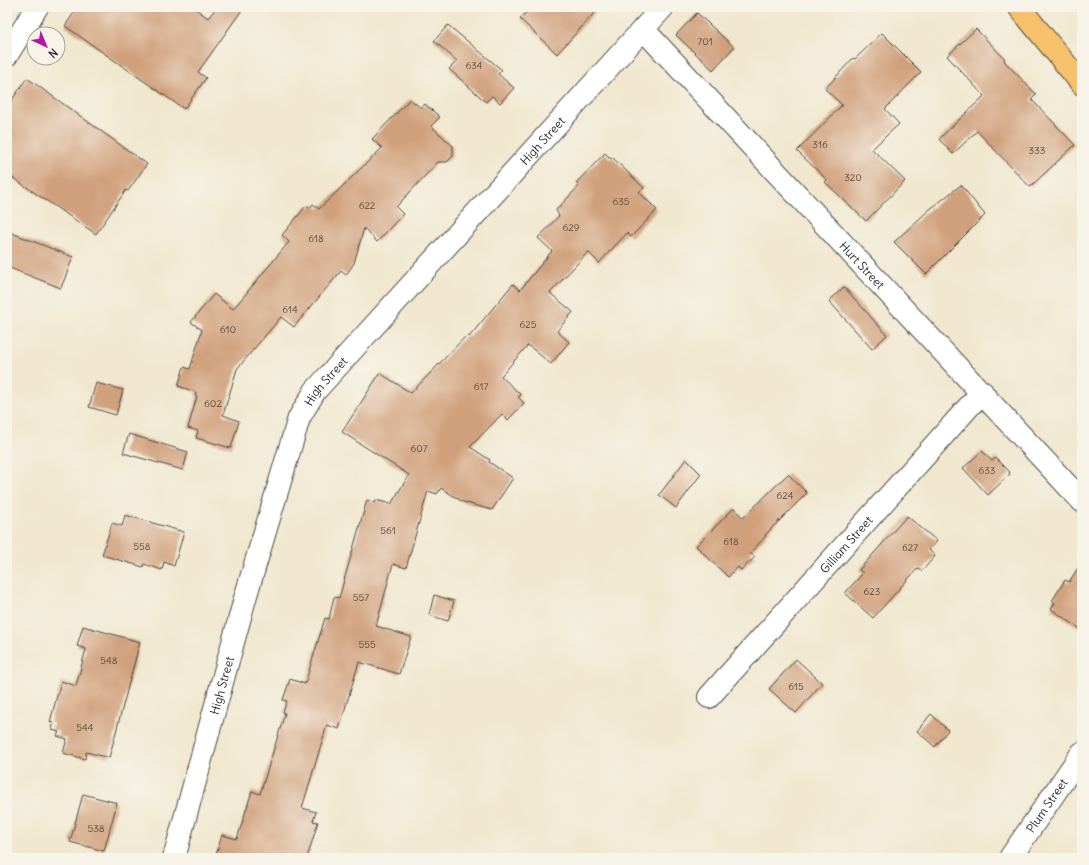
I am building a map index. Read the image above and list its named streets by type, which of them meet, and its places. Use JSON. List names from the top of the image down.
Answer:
{
  "streets": {
    "street": [
      "High Street",
      "Hurt Street",
      "Gilliam Street",
      "Plum Street"
    ]
  },
  "crossings": [
    ["High Street", "Hurt Street"],
    ["Hurt Street", "Gilliam Street"]
  ],
  "house_numbers": [
    "701",
    "634",
    "316",
    "333",
    "320",
    "635",
    "622",
    "629",
    "618",
    "614",
    "625",
    "610",
    "617",
    "602",
    "607",
    "633",
    "624",
    "561",
    "618",
    "558",
    "627",
    "623",
    "557",
    "555",
    "548",
    "615",
    "544",
    "538"
  ],
  "north": "bottom right"
}
